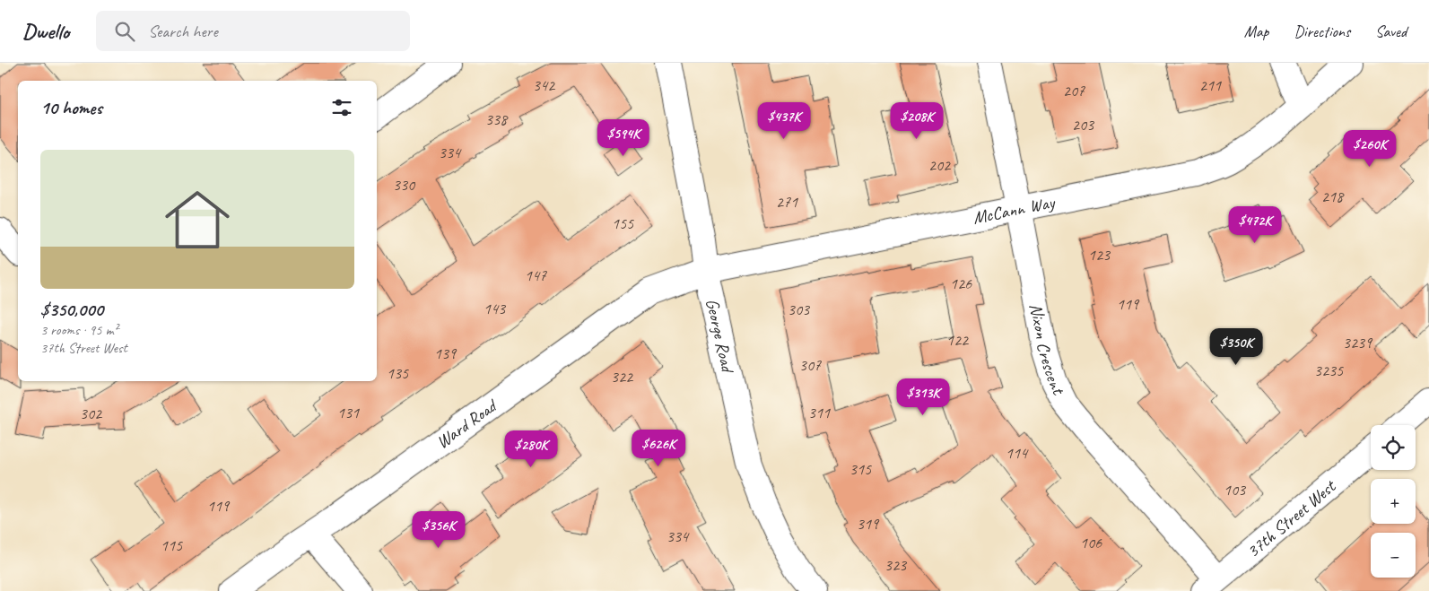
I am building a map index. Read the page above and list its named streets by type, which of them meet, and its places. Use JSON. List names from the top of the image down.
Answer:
{
  "streets": {
    "street": [
      "McCann Way",
      "George Road",
      "Nixon Crescent",
      "Ward Road",
      "37th Street West"
    ]
  },
  "crossings": [
    ["McCann Way", "George Road"],
    ["McCann Way", "Nixon Crescent"],
    ["McCann Way", "Ward Road"],
    ["George Road", "Ward Road"],
    ["Nixon Crescent", "37th Street West"]
  ],
  "house_numbers": [
    "342",
    "211",
    "207",
    "338",
    "203",
    "334",
    "202",
    "330",
    "218",
    "271",
    "155",
    "123",
    "147",
    "126",
    "119",
    "143",
    "303",
    "122",
    "3239",
    "139",
    "307",
    "3235",
    "135",
    "322",
    "131",
    "311",
    "302",
    "114",
    "315",
    "103",
    "119",
    "319",
    "334",
    "106",
    "115",
    "323"
  ],
  "page": {
    "header": "Dwello",
    "search": "Search here",
    "nav": ["Map", "Directions", "Saved"],
    "heading": "10 homes",
    "price": [
      "$437K",
      "$208K",
      "$594K",
      "$260K",
      "$472K",
      "$350K",
      "$313K",
      "$626K",
      "$280K",
      "$356K"
    ],
    "list": [
      {
        "name": "$350,000",
        "note": "3 rooms · 95 m² · 37th Street West"
      }
    ],
    "map_buttons": ["+", "−"]
  }
}
